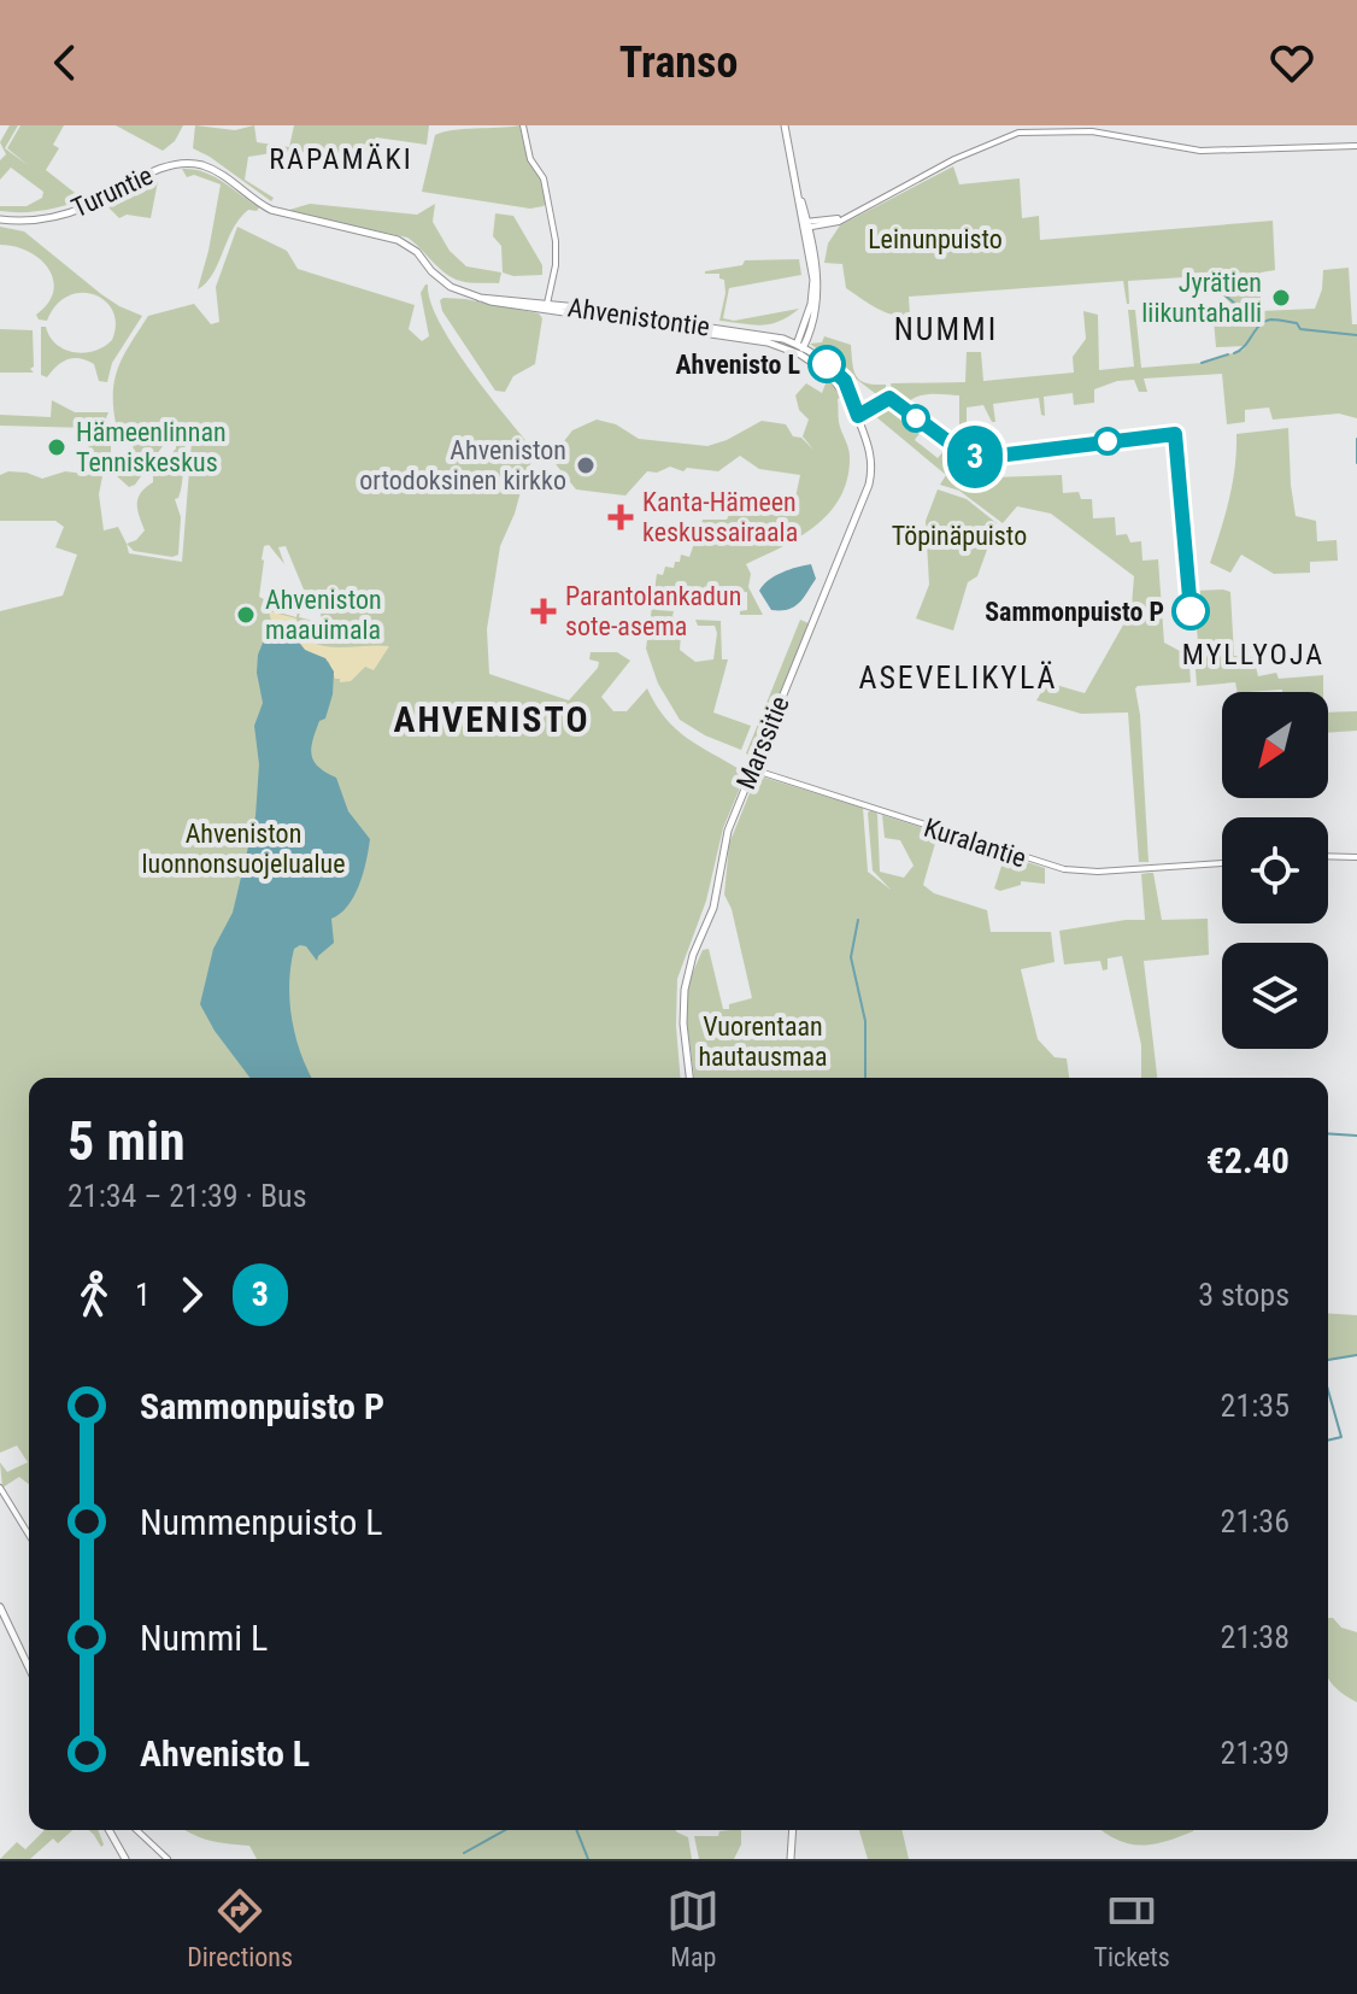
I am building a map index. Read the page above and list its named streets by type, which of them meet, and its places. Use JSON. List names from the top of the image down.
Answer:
{
  "streets": {
    "main road": ["Turuntie", "Ahvenistontie", "Marssitie"],
    "street": ["Kuralantie"]
  },
  "crossings": [
    ["Turuntie", "Ahvenistontie"],
    ["Ahvenistontie", "Marssitie"],
    ["Marssitie", "Kuralantie"]
  ],
  "districts": [
    "RAPAMÄKI",
    "NUMMI",
    "MYLLYOJA",
    "ASEVELIKYLÄ",
    "AHVENISTO"
  ],
  "parks": [
    "Leinunpuisto",
    "Töpinäpuisto",
    "Ahveniston luonnonsuojelualue",
    "Vuorentaan hautausmaa"
  ],
  "places": {
    "other": [
      "Jyrätien liikuntahalli",
      "Ahvenisto L",
      "Hämeenlinnan Tenniskeskus",
      "Ahveniston ortodoksinen kirkko",
      "Sammonpuisto P",
      "Ahveniston maauimala"
    ],
    "health": ["Kanta-Hämeen keskussairaala", "Parantolankadun sote-asema"]
  },
  "lines": ["bus line 3"],
  "north": "bottom left",
  "page": {
    "header": "Transo",
    "on_map": "3",
    "heading": ["5 min", "21:34 – 21:39 · Bus", "€2.40"],
    "legs": ["1", "3", "3 stops"],
    "list": [
      {
        "name": "Sammonpuisto P",
        "value": "21:35"
      },
      {
        "name": "Nummenpuisto L",
        "value": "21:36"
      },
      {
        "name": "Nummi L",
        "value": "21:38"
      },
      {
        "name": "Ahvenisto L",
        "value": "21:39"
      }
    ],
    "tabs": ["Directions", "Map", "Tickets"]
  }
}
